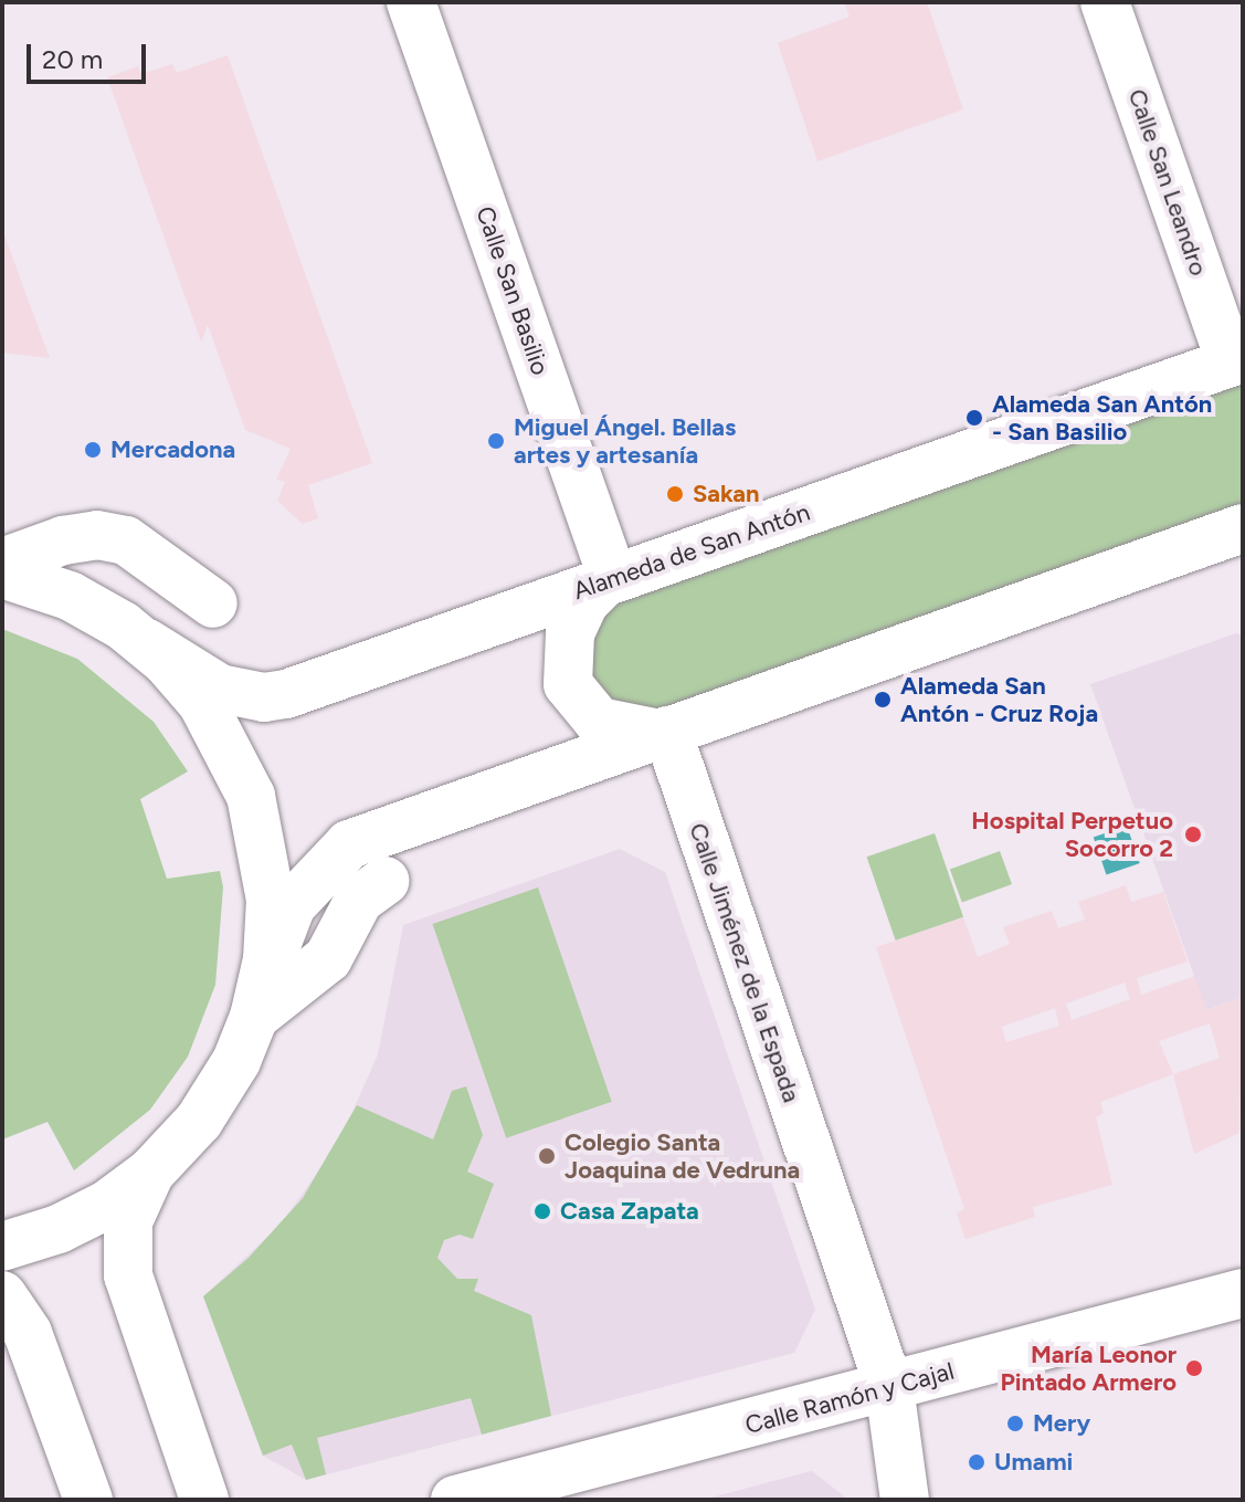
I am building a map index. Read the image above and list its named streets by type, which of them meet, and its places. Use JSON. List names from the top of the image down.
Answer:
{
  "streets": {
    "main road": [
      "Calle San Leandro",
      "Calle San Basilio",
      "Alameda de San Antón",
      "Calle Jiménez de la Espada",
      "Calle Ramón y Cajal"
    ]
  },
  "crossings": [
    ["Calle San Leandro", "Alameda de San Antón"],
    ["Calle San Basilio", "Alameda de San Antón"],
    ["Calle Jiménez de la Espada", "Calle Ramón y Cajal"]
  ],
  "places": [
    "Alameda San Antón - San Basilio",
    "Miguel Ángel. Bellas artes y artesanía",
    "Mercadona",
    "Sakan",
    "Alameda San Antón - Cruz Roja",
    "Hospital Perpetuo Socorro 2",
    "Colegio Santa Joaquina de Vedruna",
    "Casa Zapata",
    "María Leonor Pintado Armero",
    "Mery",
    "Umami"
  ],
  "scale_bar": "20 m"
}
